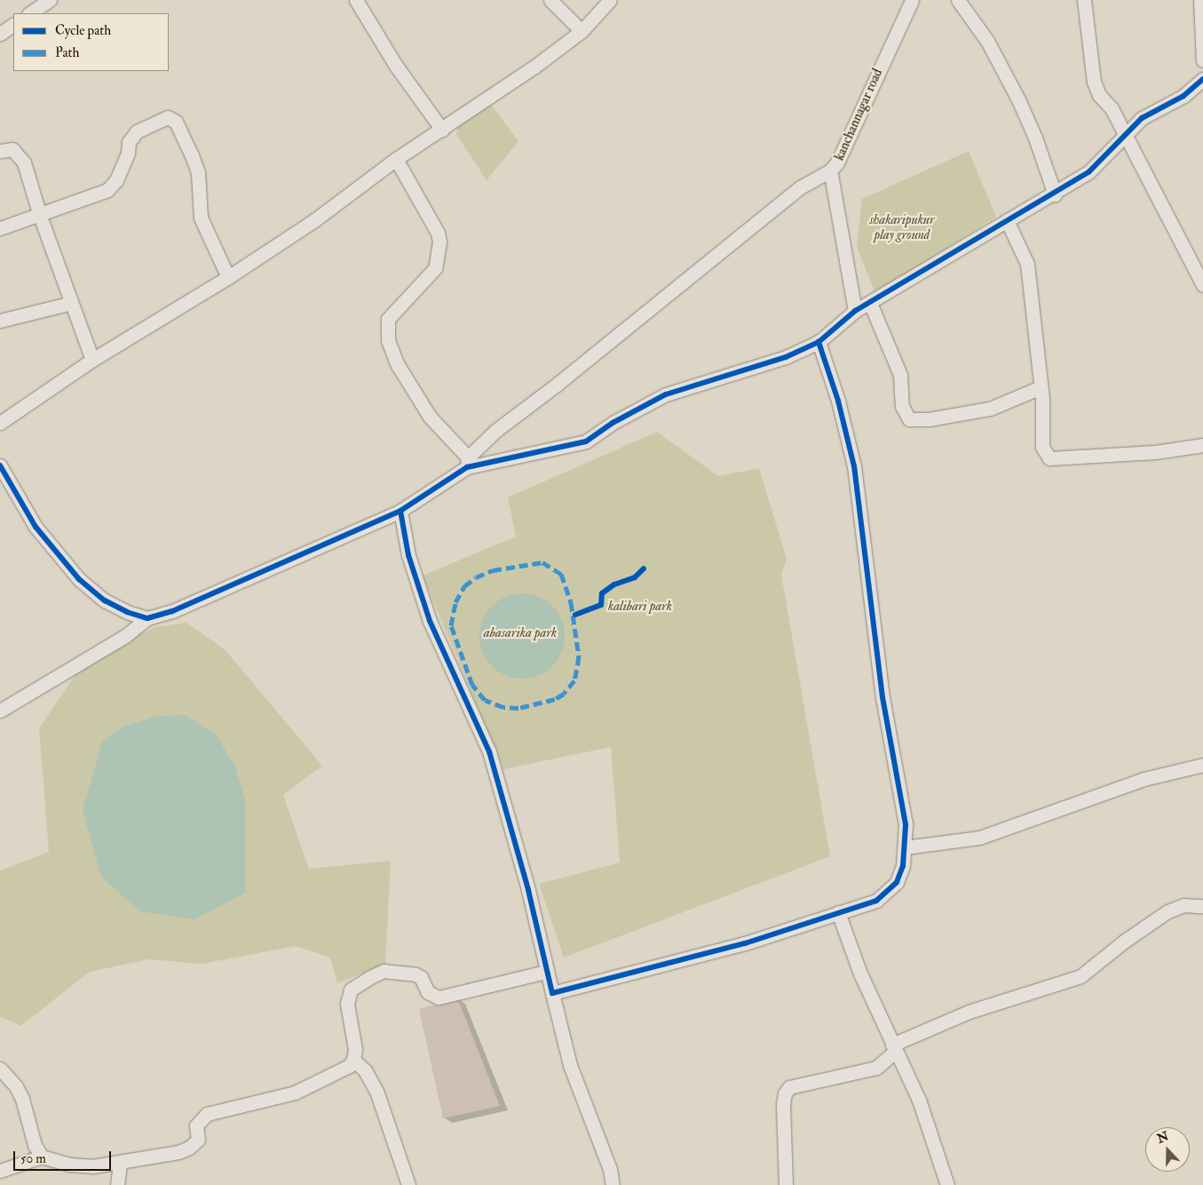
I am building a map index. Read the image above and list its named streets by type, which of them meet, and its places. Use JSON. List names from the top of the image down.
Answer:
{
  "streets": {
    "street": ["kanchannagar road"]
  },
  "parks": ["shakaripukur play ground", "kalibari park", "abasarika park"],
  "legend": ["Cycle path", "Path"],
  "scale_bar": "50 m",
  "north": "top"
}
